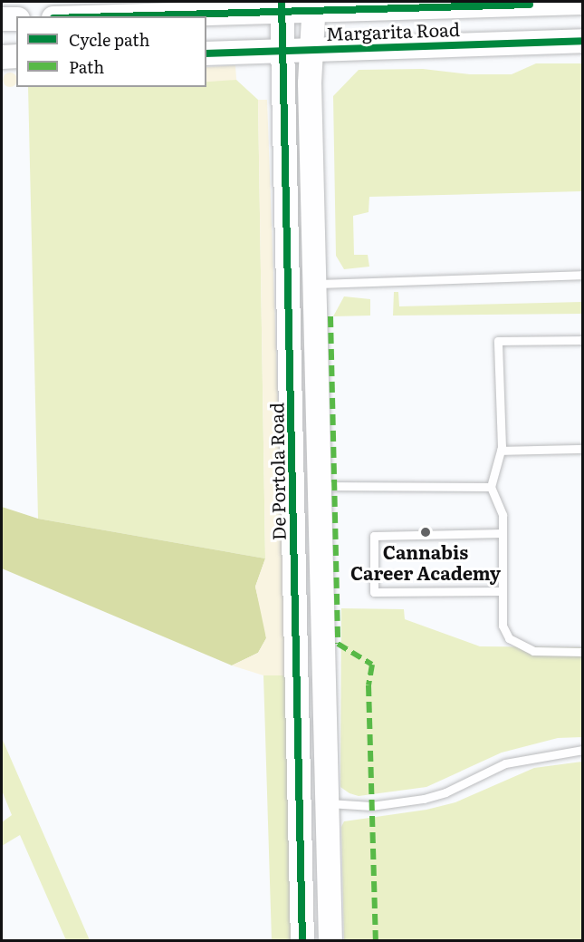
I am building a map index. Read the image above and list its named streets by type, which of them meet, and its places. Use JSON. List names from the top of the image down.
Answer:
{
  "streets": {
    "main road": ["Margarita Road", "De Portola Road"]
  },
  "crossings": [
    ["Margarita Road", "De Portola Road"]
  ],
  "places": ["Cannabis Career Academy"],
  "legend": ["Cycle path", "Path"]
}
